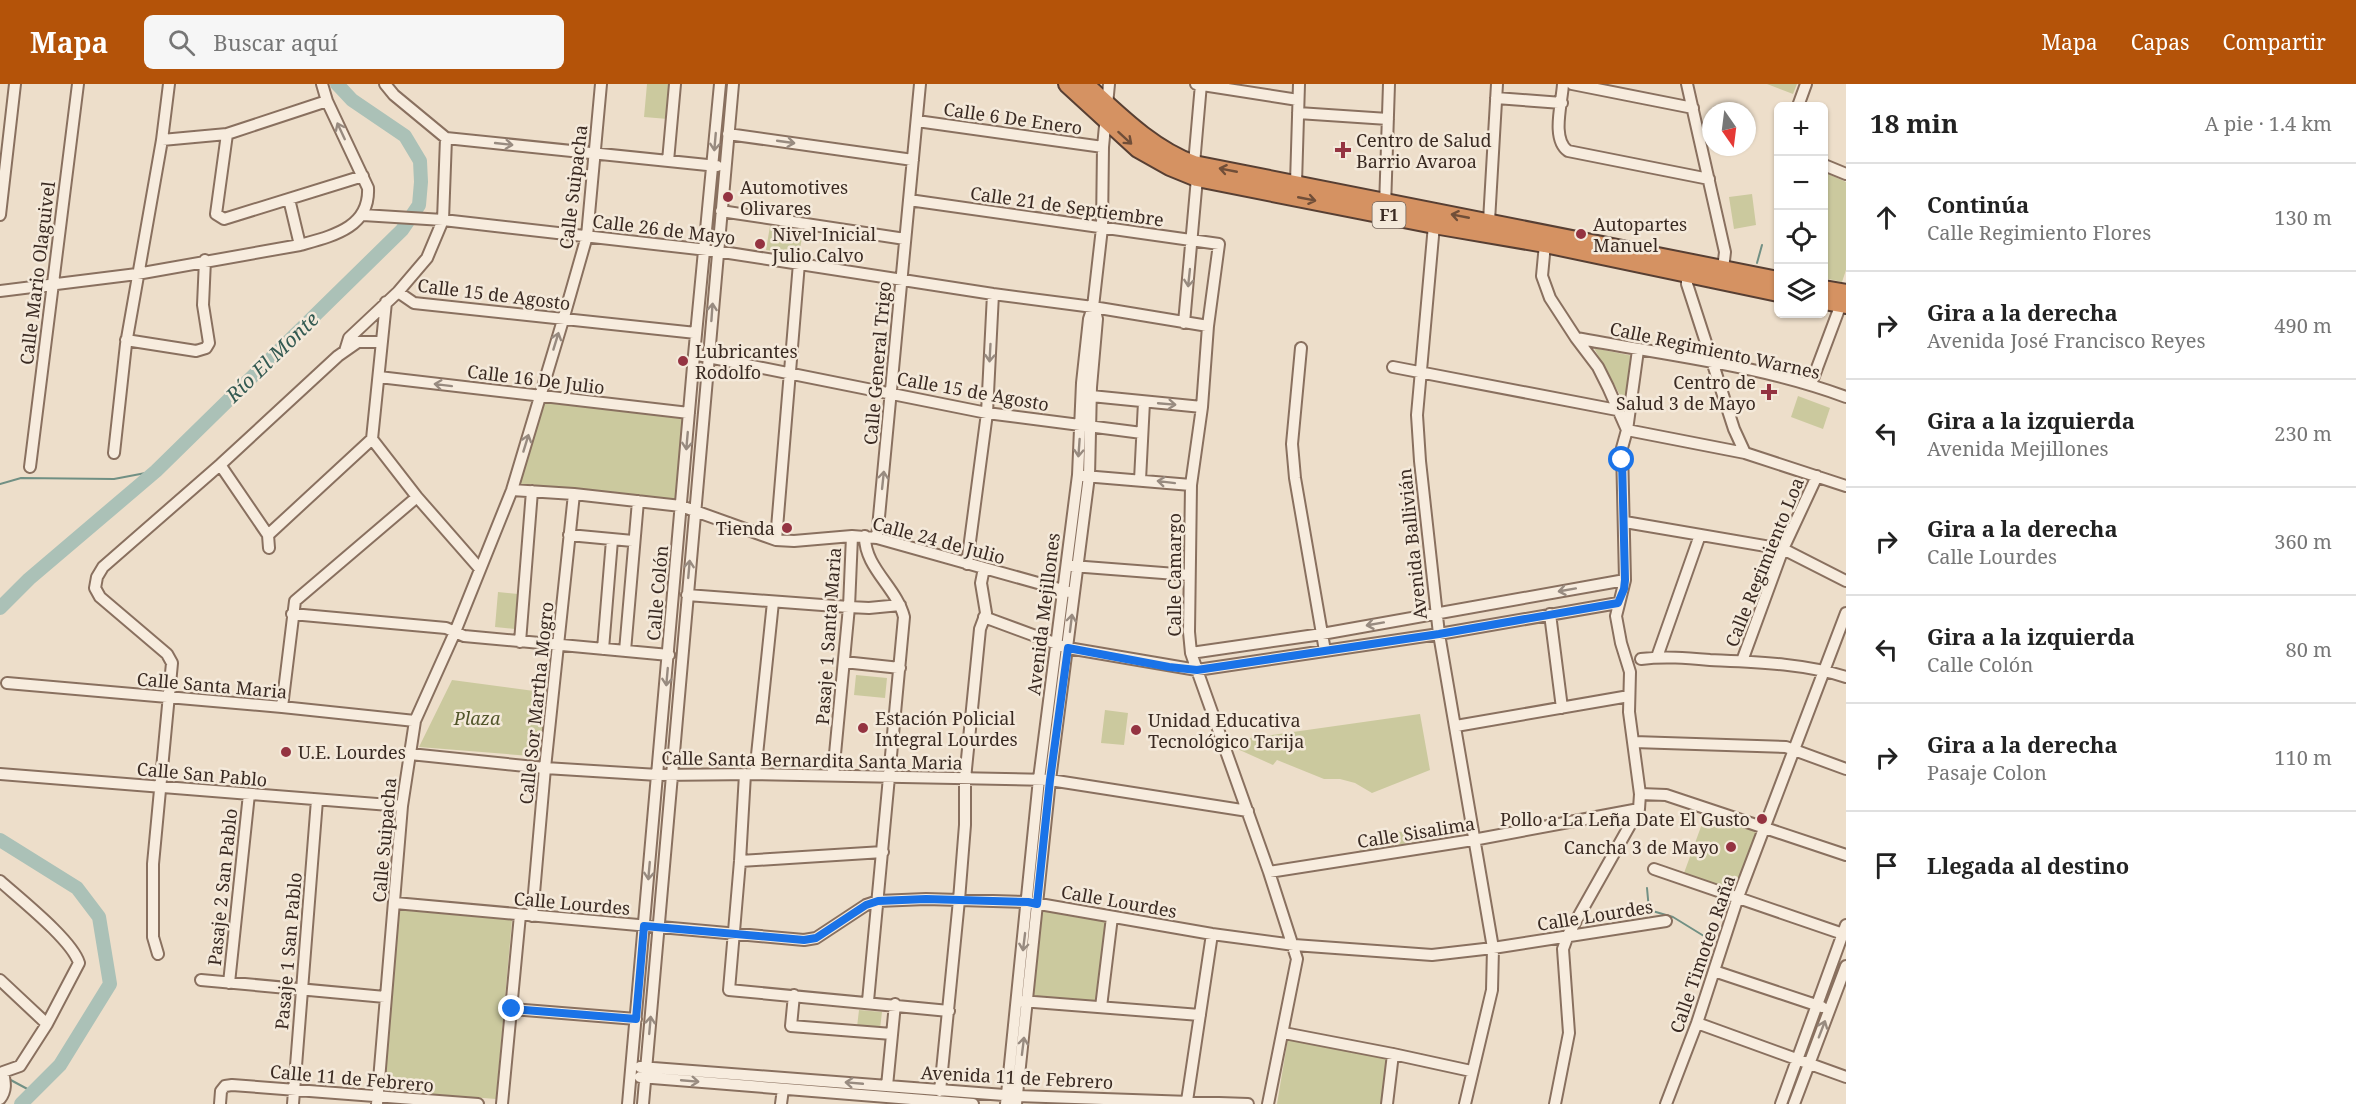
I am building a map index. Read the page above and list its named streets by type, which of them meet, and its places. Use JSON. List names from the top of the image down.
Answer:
{
  "streets": {
    "highway": ["F1"],
    "street": [
      "Calle 6 De Enero",
      "Calle Suipacha",
      "Calle 21 de Septiembre",
      "Calle 26 de Mayo",
      "Calle Mario Olaguivel",
      "Calle 15 de Agosto",
      "Calle Regimiento Warnes",
      "Calle General Trigo",
      "Calle 16 De Julio",
      "Calle 24 de Julio",
      "Avenida Ballivián",
      "Calle Regimiento Loa",
      "Calle Camargo",
      "Calle Colón",
      "Avenida Mejillones",
      "Pasaje 1 Santa Maria",
      "Calle Santa Maria",
      "Calle Sor Martha Mogro",
      "Calle Santa Bernardita Santa Maria",
      "Calle San Pablo",
      "Calle Sisalima",
      "Pasaje 2 San Pablo",
      "Calle Lourdes",
      "Pasaje 1 San Pablo",
      "Calle Timoteo Raña",
      "Avenida 11 de Febrero",
      "Calle 11 de Febrero"
    ]
  },
  "crossings": [
    ["Calle 6 De Enero", "Calle General Trigo"],
    ["Calle 6 De Enero", "Avenida Mejillones"],
    ["Calle Suipacha", "Calle 26 de Mayo"],
    ["Calle Suipacha", "Calle 15 de Agosto"],
    ["Calle Suipacha", "Calle 16 De Julio"],
    ["Calle Suipacha", "Calle 24 de Julio"],
    ["Calle Suipacha", "Calle Santa Maria"],
    ["Calle Suipacha", "Calle Santa Bernardita Santa Maria"],
    ["Calle Suipacha", "Calle San Pablo"],
    ["Calle Suipacha", "Calle Lourdes"],
    ["Calle Suipacha", "Calle 11 de Febrero"],
    ["Calle 21 de Septiembre", "Calle General Trigo"],
    ["Calle 21 de Septiembre", "Calle Camargo"],
    ["Calle 21 de Septiembre", "Avenida Mejillones"],
    ["F1", "Avenida Ballivián"],
    ["F1", "Avenida Mejillones"],
    ["Calle 26 de Mayo", "Calle General Trigo"],
    ["Calle 26 de Mayo", "Calle Camargo"],
    ["Calle 26 de Mayo", "Calle Colón"],
    ["Calle 26 de Mayo", "Avenida Mejillones"],
    ["Calle 15 de Agosto", "Calle General Trigo"],
    ["Calle 15 de Agosto", "Calle Colón"],
    ["Calle 15 de Agosto", "Avenida Mejillones"],
    ["Calle General Trigo", "Calle 24 de Julio"],
    ["Calle General Trigo", "Calle Santa Bernardita Santa Maria"],
    ["Calle General Trigo", "Calle Lourdes"],
    ["Calle 16 De Julio", "Calle Colón"],
    ["Calle 24 de Julio", "Calle Colón"],
    ["Calle 24 de Julio", "Avenida Mejillones"],
    ["Calle 24 de Julio", "Pasaje 1 Santa Maria"],
    ["Calle 24 de Julio", "Calle Sor Martha Mogro"],
    ["Avenida Ballivián", "Calle Sisalima"],
    ["Avenida Ballivián", "Calle Lourdes"],
    ["Calle Camargo", "Calle Santa Bernardita Santa Maria"],
    ["Calle Camargo", "Calle Sisalima"],
    ["Calle Camargo", "Calle Lourdes"],
    ["Calle Colón", "Calle Santa Bernardita Santa Maria"],
    ["Calle Colón", "Calle Lourdes"],
    ["Calle Colón", "Avenida 11 de Febrero"],
    ["Avenida Mejillones", "Calle Santa Bernardita Santa Maria"],
    ["Avenida Mejillones", "Calle Lourdes"],
    ["Avenida Mejillones", "Avenida 11 de Febrero"],
    ["Pasaje 1 Santa Maria", "Calle Santa Bernardita Santa Maria"],
    ["Calle Sor Martha Mogro", "Calle Santa Bernardita Santa Maria"],
    ["Calle Sor Martha Mogro", "Calle Lourdes"],
    ["Calle San Pablo", "Pasaje 2 San Pablo"],
    ["Calle San Pablo", "Pasaje 1 San Pablo"],
    ["Pasaje 1 San Pablo", "Calle 11 de Febrero"]
  ],
  "one_way": ["Calle 16 De Julio"],
  "water": ["Río El Monte"],
  "parks": ["Plaza"],
  "places": {
    "health": ["Centro de Salud Barrio Avaroa", "Centro de Salud 3 de Mayo"],
    "other": [
      "Automotives Olivares",
      "Autopartes Manuel",
      "Nivel Inicial Julio Calvo",
      "Lubricantes Rodolfo",
      "Tienda",
      "Estación Policial Integral Lourdes",
      "Unidad Educativa Tecnológico Tarija",
      "U.E. Lourdes",
      "Pollo a La Leña Date El Gusto",
      "Cancha 3 de Mayo"
    ]
  },
  "north": "bottom",
  "page": {
    "header": "Mapa",
    "search": "Buscar aquí",
    "nav": ["Mapa", "Capas", "Compartir"],
    "heading": ["18 min", "A pie · 1.4 km"],
    "map_buttons": ["+", "−"],
    "list": [
      ["Continúa", "Calle Regimiento Flores", "130 m"],
      ["Gira a la derecha", "Avenida José Francisco Reyes", "490 m"],
      ["Gira a la izquierda", "Avenida Mejillones", "230 m"],
      ["Gira a la derecha", "Calle Lourdes", "360 m"],
      ["Gira a la izquierda", "Calle Colón", "80 m"],
      ["Gira a la derecha", "Pasaje Colon", "110 m"],
      "Llegada al destino"
    ]
  }
}
